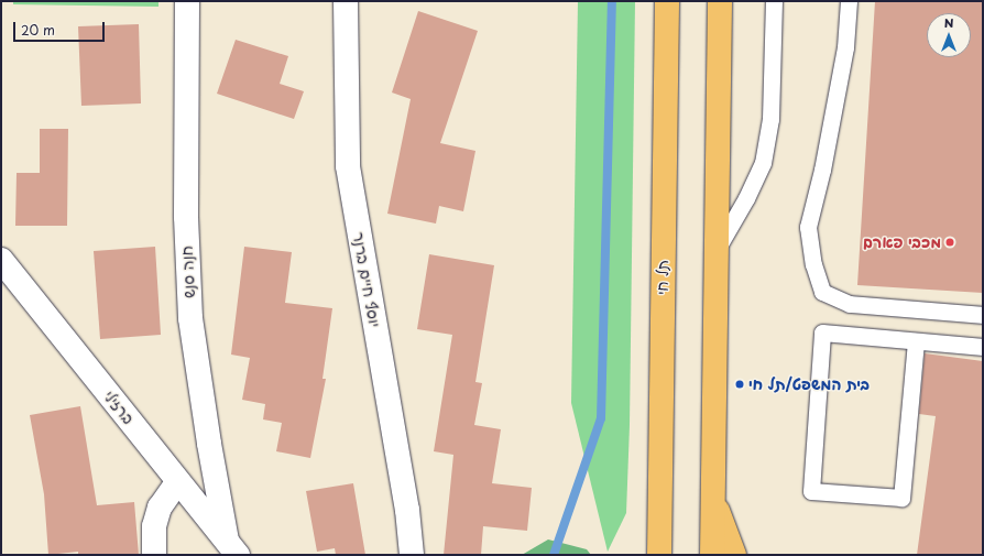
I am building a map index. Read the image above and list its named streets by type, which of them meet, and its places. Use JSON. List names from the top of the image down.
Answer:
{
  "streets": {
    "highway": ["תל חי"],
    "street": ["חנה סנש", "יוסף חיים ברנר", "ברזילי"]
  },
  "crossings": [
    ["חנה סנש", "ברזילי"]
  ],
  "places": ["מכבי פארם", "בית המשפט/תל חי"],
  "scale_bar": "20 m",
  "north": "top"
}
